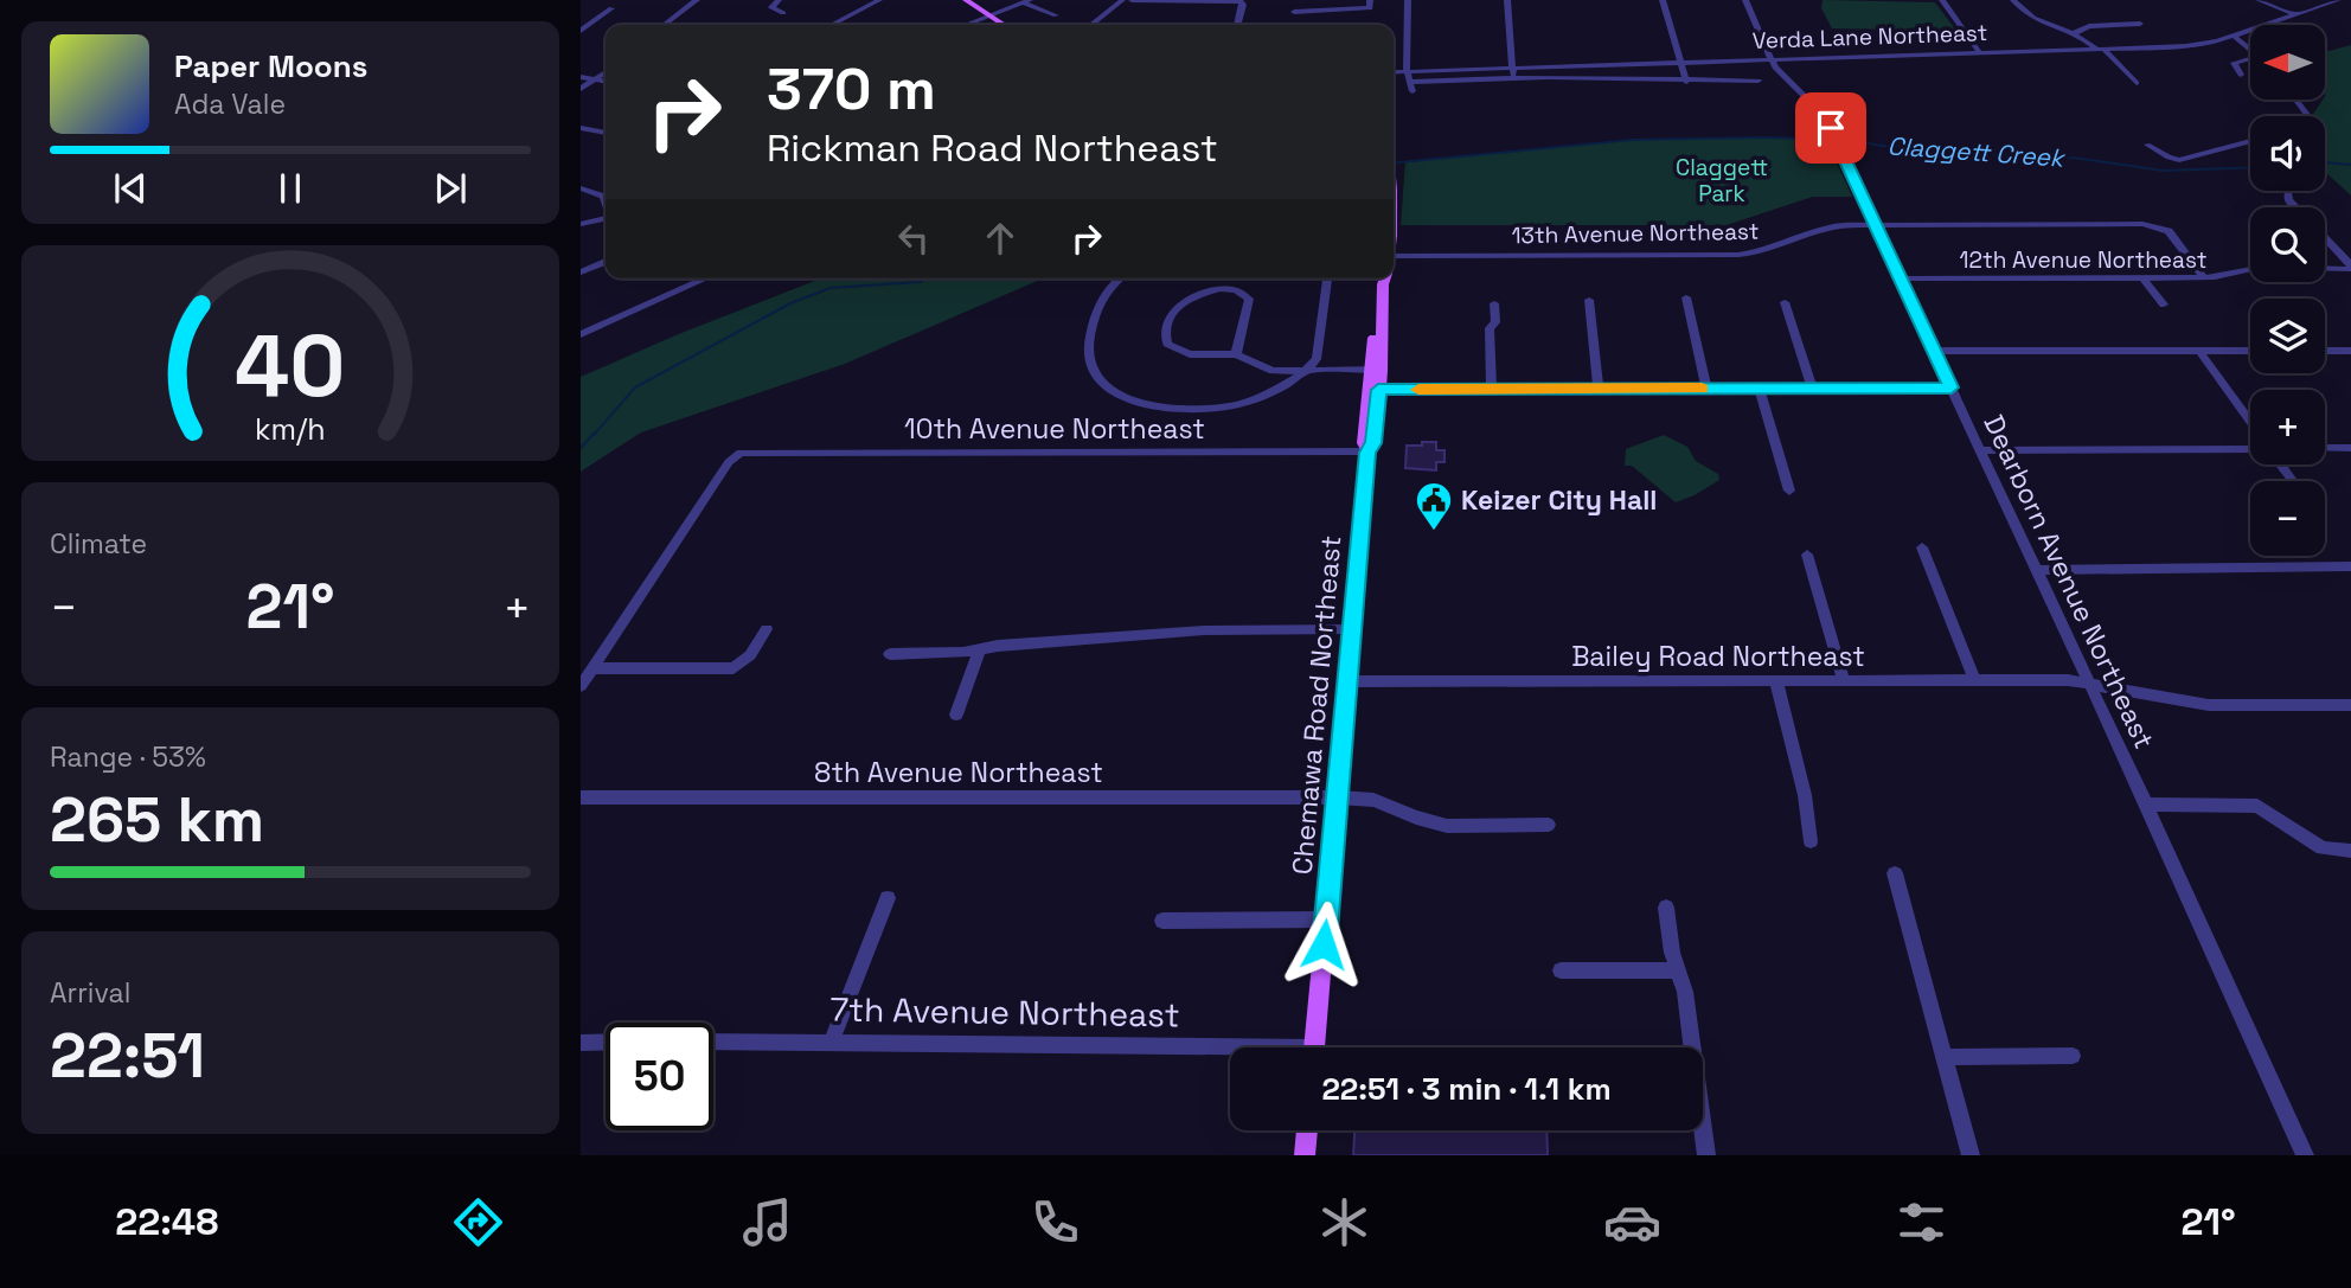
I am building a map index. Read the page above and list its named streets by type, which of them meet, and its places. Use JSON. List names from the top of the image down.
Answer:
{
  "streets": {
    "main road": ["Chemawa Road Northeast"],
    "street": [
      "Verda Lane Northeast",
      "13th Avenue Northeast",
      "12th Avenue Northeast",
      "10th Avenue Northeast",
      "Dearborn Avenue Northeast",
      "Bailey Road Northeast",
      "8th Avenue Northeast",
      "7th Avenue Northeast"
    ]
  },
  "crossings": [
    ["Verda Lane Northeast", "Dearborn Avenue Northeast"],
    ["13th Avenue Northeast", "12th Avenue Northeast"],
    ["13th Avenue Northeast", "Dearborn Avenue Northeast"],
    ["12th Avenue Northeast", "Dearborn Avenue Northeast"],
    ["10th Avenue Northeast", "Chemawa Road Northeast"],
    ["Dearborn Avenue Northeast", "Bailey Road Northeast"],
    ["Bailey Road Northeast", "Chemawa Road Northeast"],
    ["Chemawa Road Northeast", "8th Avenue Northeast"]
  ],
  "water": ["Claggett Creek"],
  "parks": ["Claggett Park"],
  "places": {
    "public building": ["Keizer City Hall"]
  },
  "north": "left",
  "page": {
    "map_buttons": ["+", "−"],
    "turn": ["370 m", "Rickman Road Northeast"],
    "song": ["Paper Moons", "Ada Vale"],
    "tile": [
      "Climate",
      ["Range · 53%", "265 km"],
      ["Arrival", "22:51"]
    ],
    "heat": ["−", "21°", "+"],
    "limit": "50",
    "trip": "22:51 · 3 min · 1.1 km",
    "tabs": ["22:48", "21°"],
    "gauge": ["40", "km/h"]
  }
}
